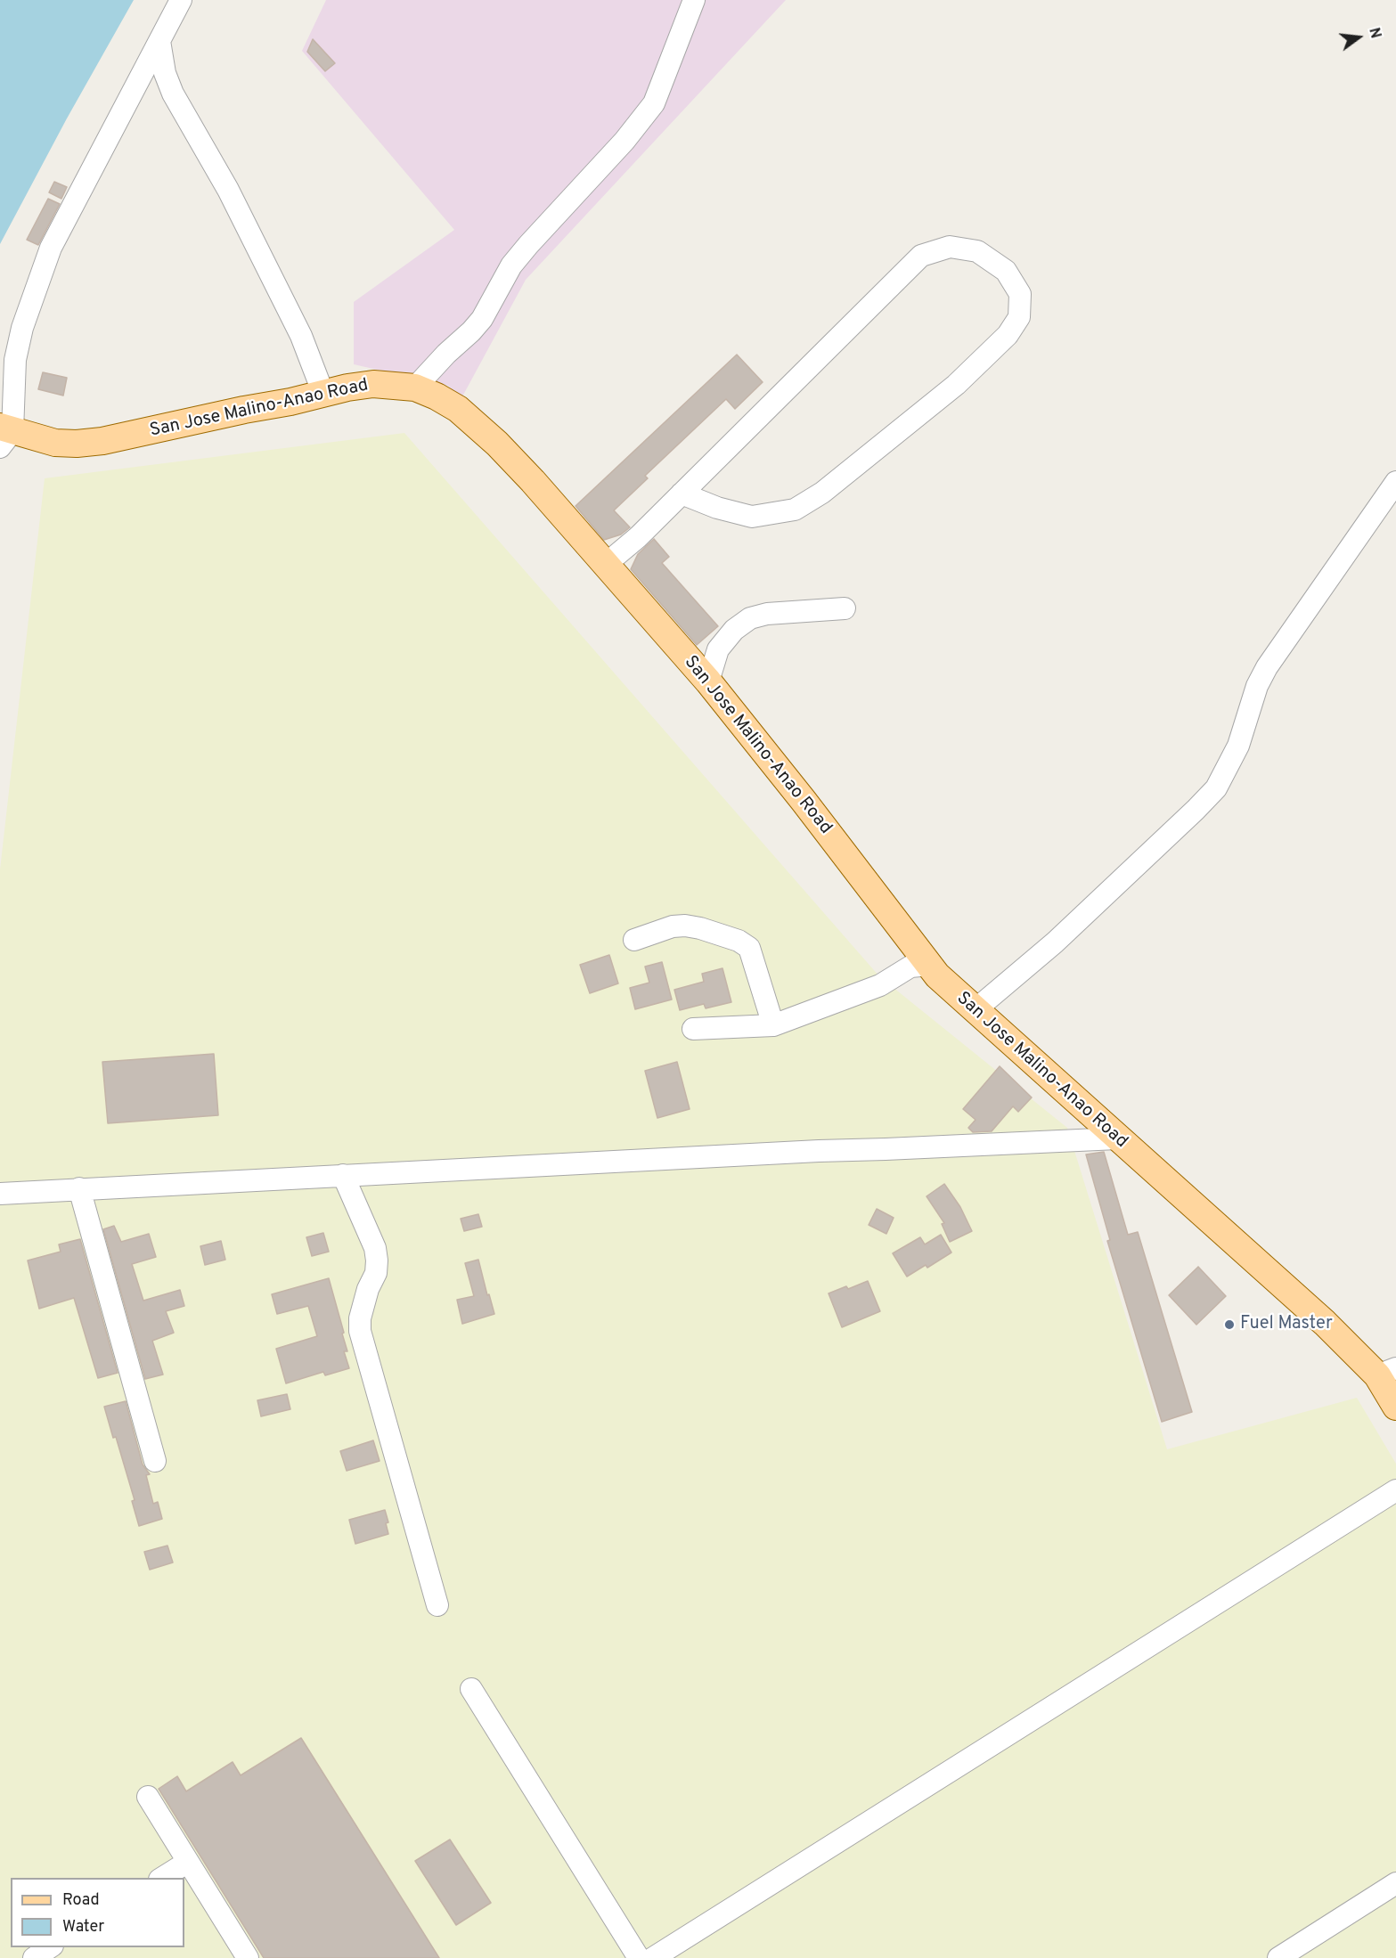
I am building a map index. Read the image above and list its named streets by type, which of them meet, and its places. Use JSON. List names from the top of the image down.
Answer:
{
  "streets": {
    "main road": ["San Jose Malino-Anao Road"]
  },
  "places": ["Fuel Master"],
  "legend": ["Road", "Water"],
  "north": "right"
}
